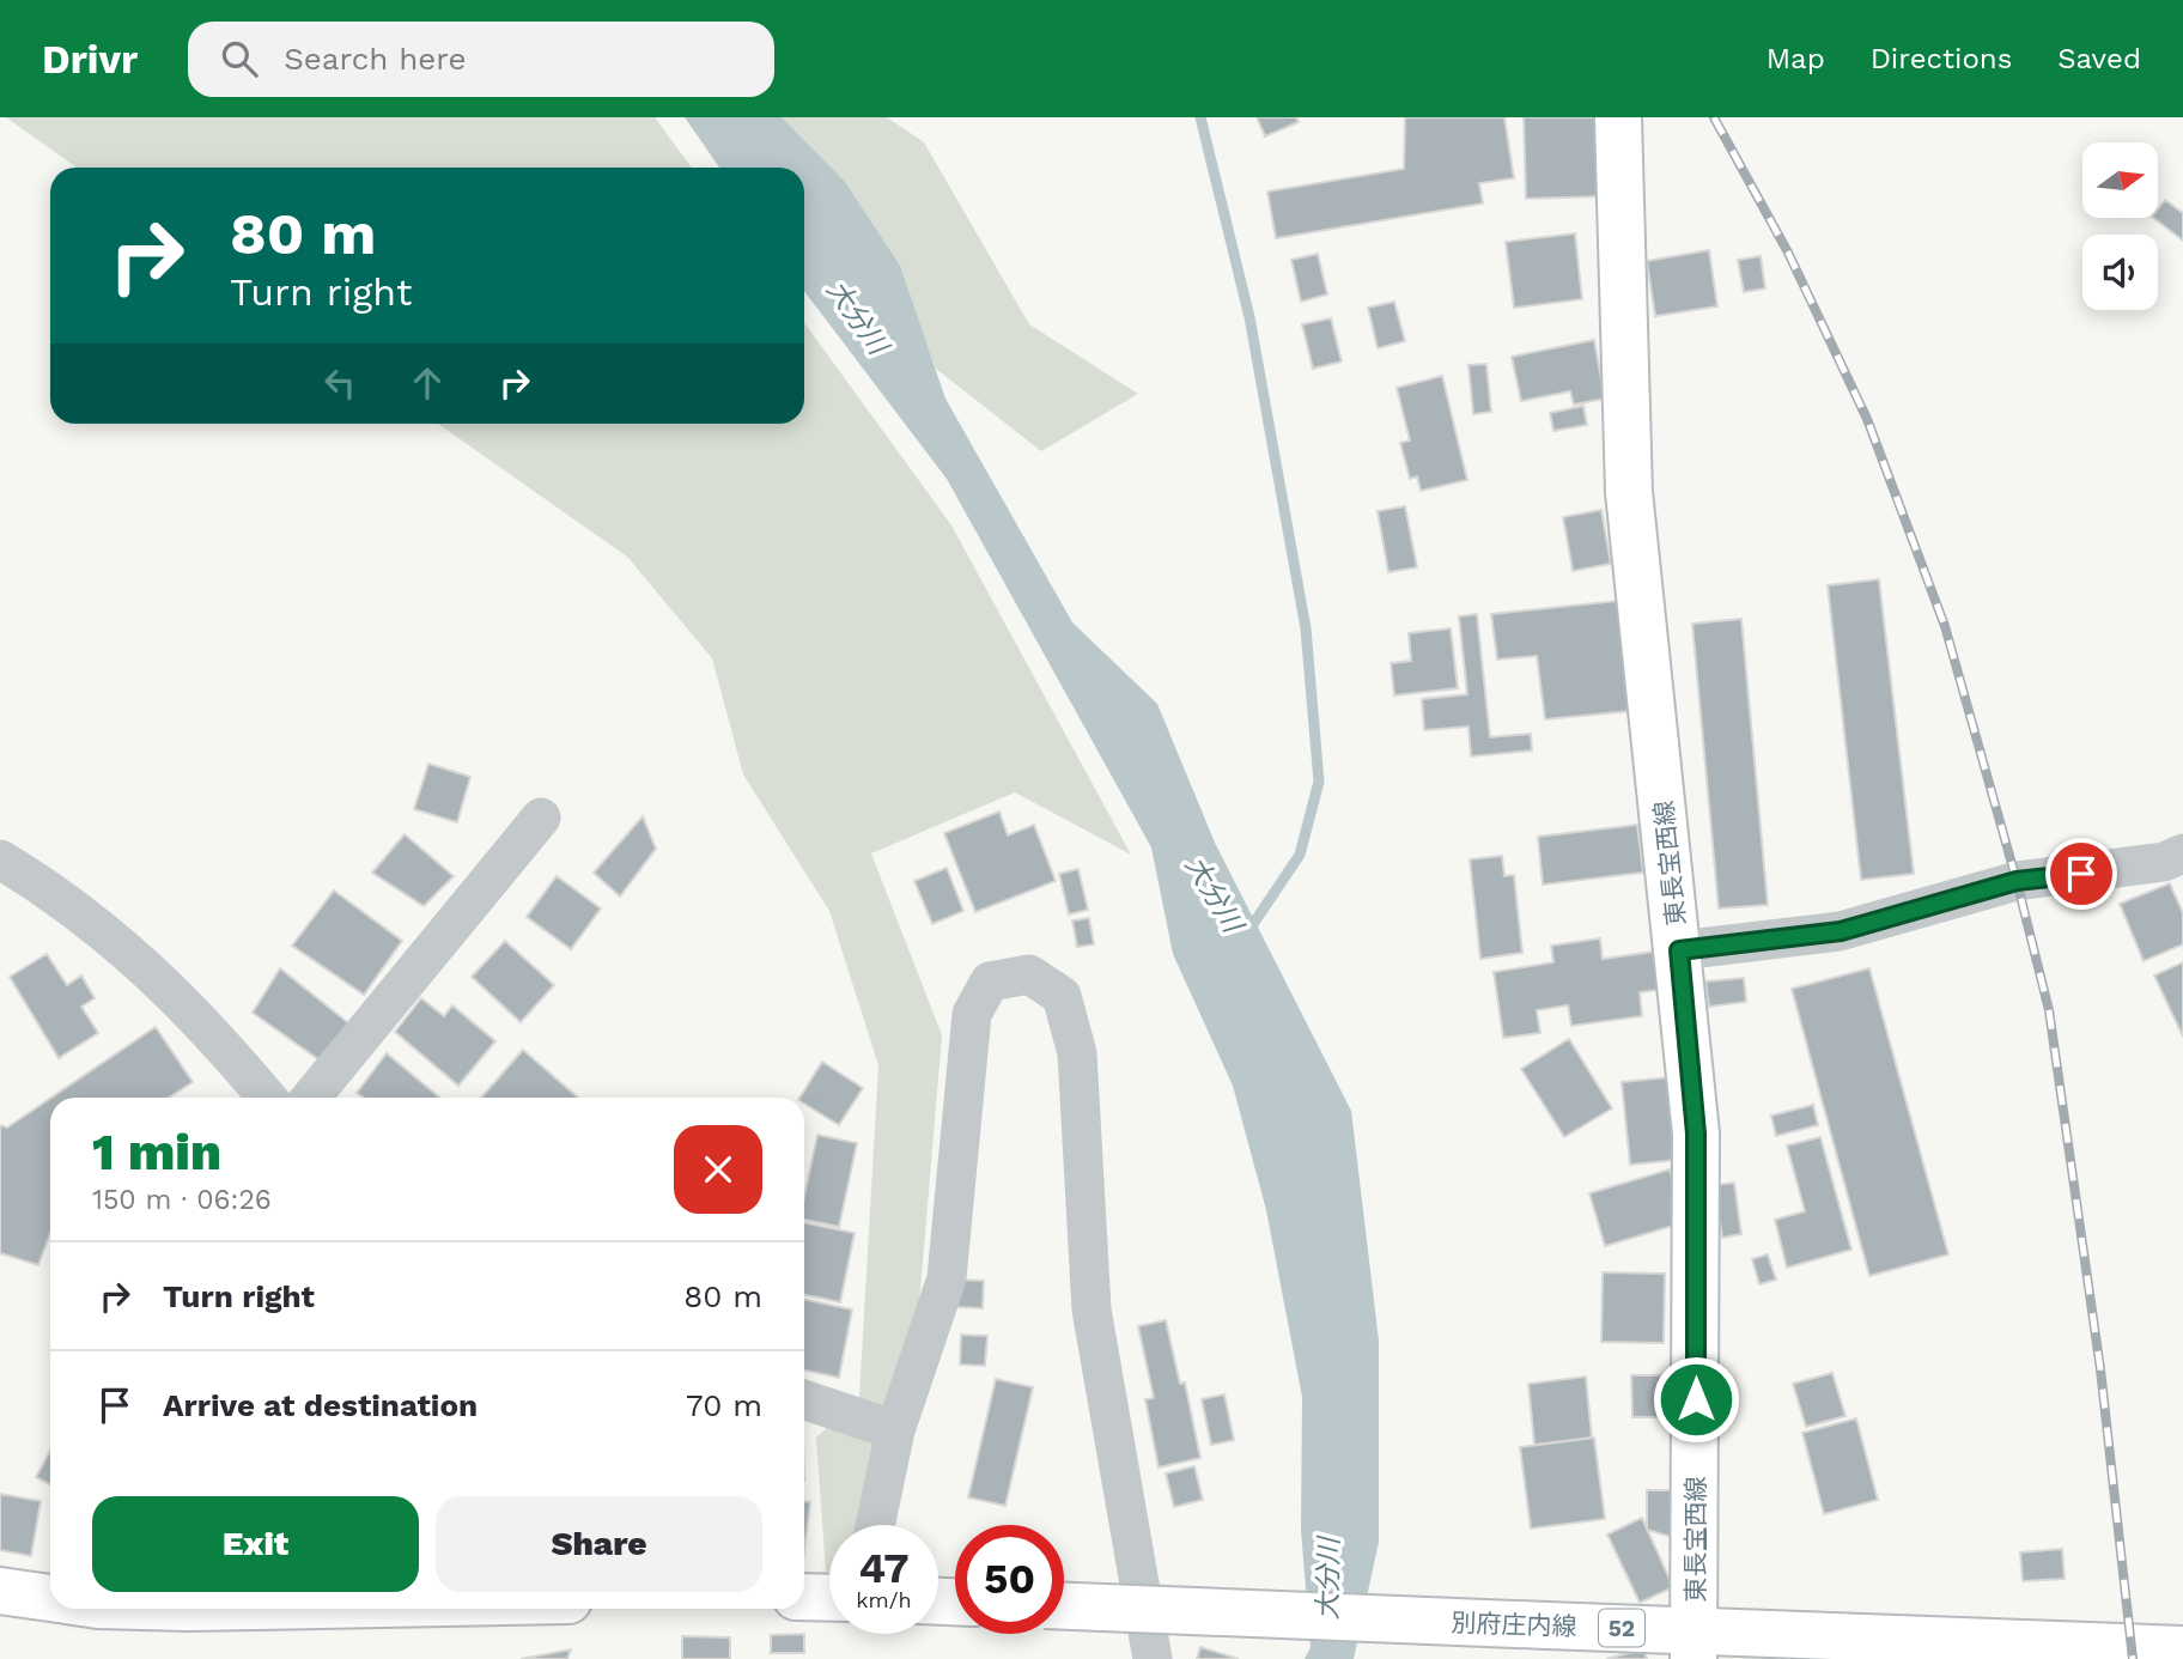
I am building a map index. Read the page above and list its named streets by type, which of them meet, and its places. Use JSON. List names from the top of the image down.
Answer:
{
  "streets": {
    "main road": ["東長宝西線", "別府庄内線", "52"]
  },
  "crossings": [
    ["東長宝西線", "別府庄内線"]
  ],
  "water": ["大分川"],
  "north": "right",
  "page": {
    "header": "Drivr",
    "search": "Search here",
    "nav": ["Map", "Directions", "Saved"],
    "turn": ["80 m", "Turn right"],
    "heading": ["1 min", "150 m · 06:26"],
    "list": [
      {
        "name": "Turn right",
        "value": "80 m"
      },
      {
        "name": "Arrive at destination",
        "value": "70 m"
      }
    ],
    "buttons": ["Exit", "Share"],
    "speed": "47 km/h",
    "limit": "50"
  }
}
